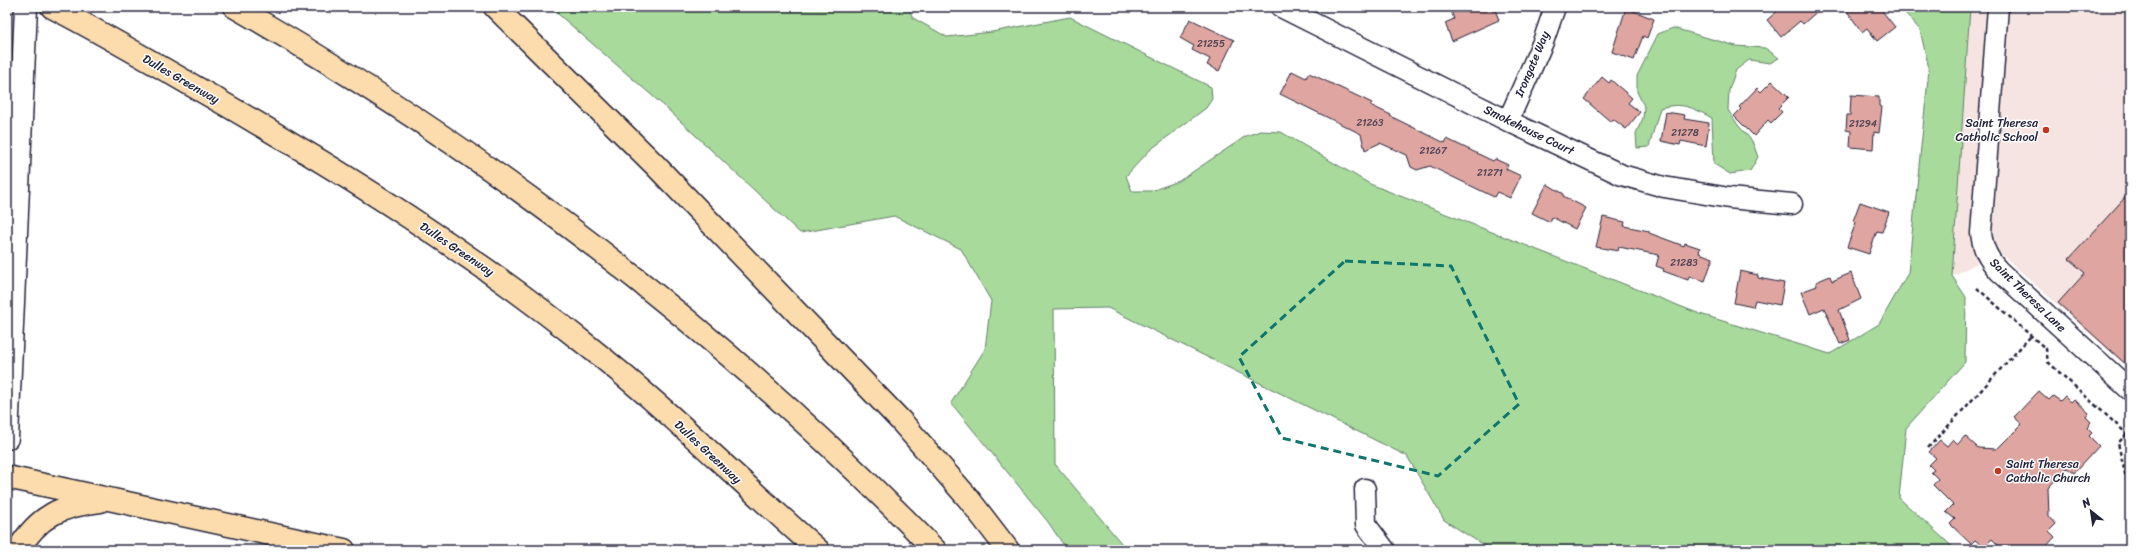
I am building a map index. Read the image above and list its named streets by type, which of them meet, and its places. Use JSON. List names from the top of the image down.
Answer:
{
  "streets": {
    "highway": ["Dulles Greenway"],
    "street": ["Irongate Way", "Smokehouse Court", "Saint Theresa Lane"]
  },
  "crossings": [
    ["Irongate Way", "Smokehouse Court"]
  ],
  "places": ["Saint Theresa Catholic School", "Saint Theresa Catholic Church"],
  "house_numbers": [
    "21255",
    "21263",
    "21294",
    "21278",
    "21267",
    "21271",
    "21283"
  ],
  "north": "top left"
}
